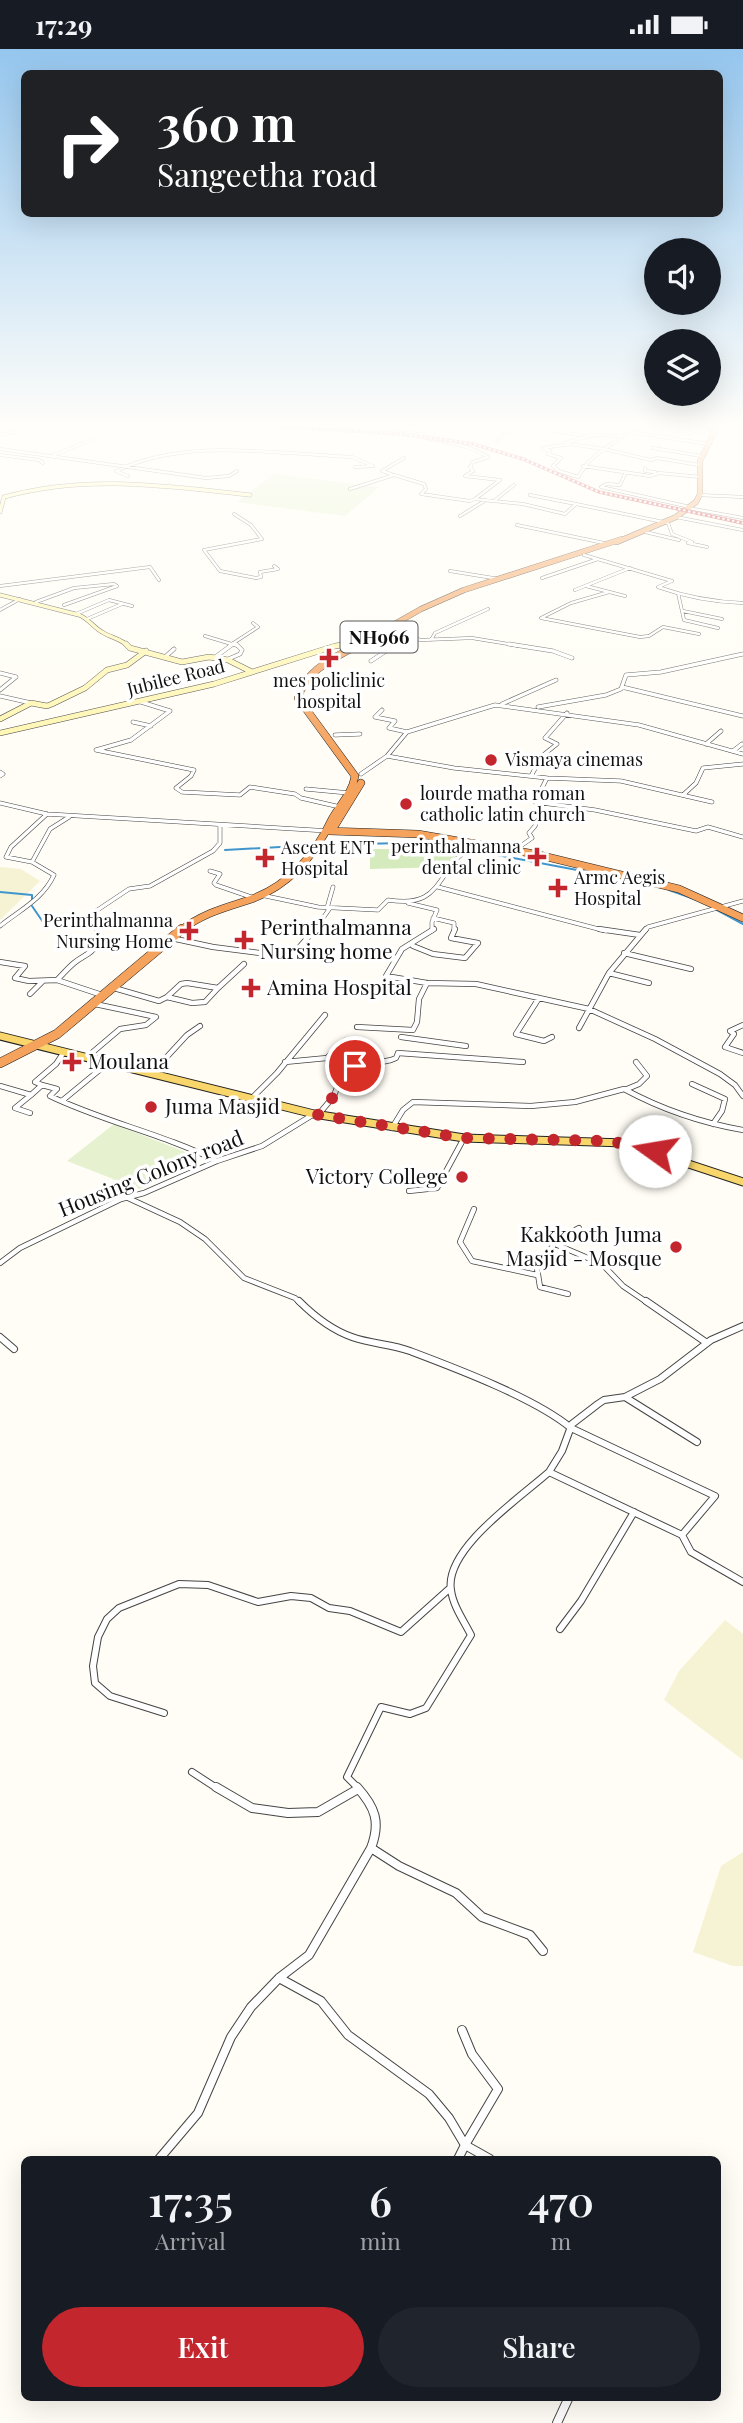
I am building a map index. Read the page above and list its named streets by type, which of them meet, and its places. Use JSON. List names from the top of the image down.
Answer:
{
  "streets": {
    "highway": ["NH966"],
    "street": ["Jubilee Road", "Housing Colony road"]
  },
  "crossings": [
    ["NH966", "Jubilee Road"]
  ],
  "places": {
    "health": [
      "mes policlinic hospital",
      "perinthalmanna dental clinic",
      "Ascent ENT Hospital",
      "Armc Aegis Hospital",
      "Perinthalmanna Nursing Home",
      "Perinthalmanna Nursing home",
      "Amina Hospital",
      "Moulana"
    ],
    "other": [
      "Vismaya cinemas",
      "lourde matha roman catholic latin church",
      "Juma Masjid",
      "Victory College",
      "Kakkooth Juma Masjid - Mosque"
    ]
  },
  "page": {
    "status": "17:29",
    "turn": ["360 m", "Sangeetha road"],
    "eta": [
      "17:35",
      "Arrival",
      "6",
      "min",
      "470",
      "m"
    ],
    "buttons": ["Exit", "Share"]
  }
}
